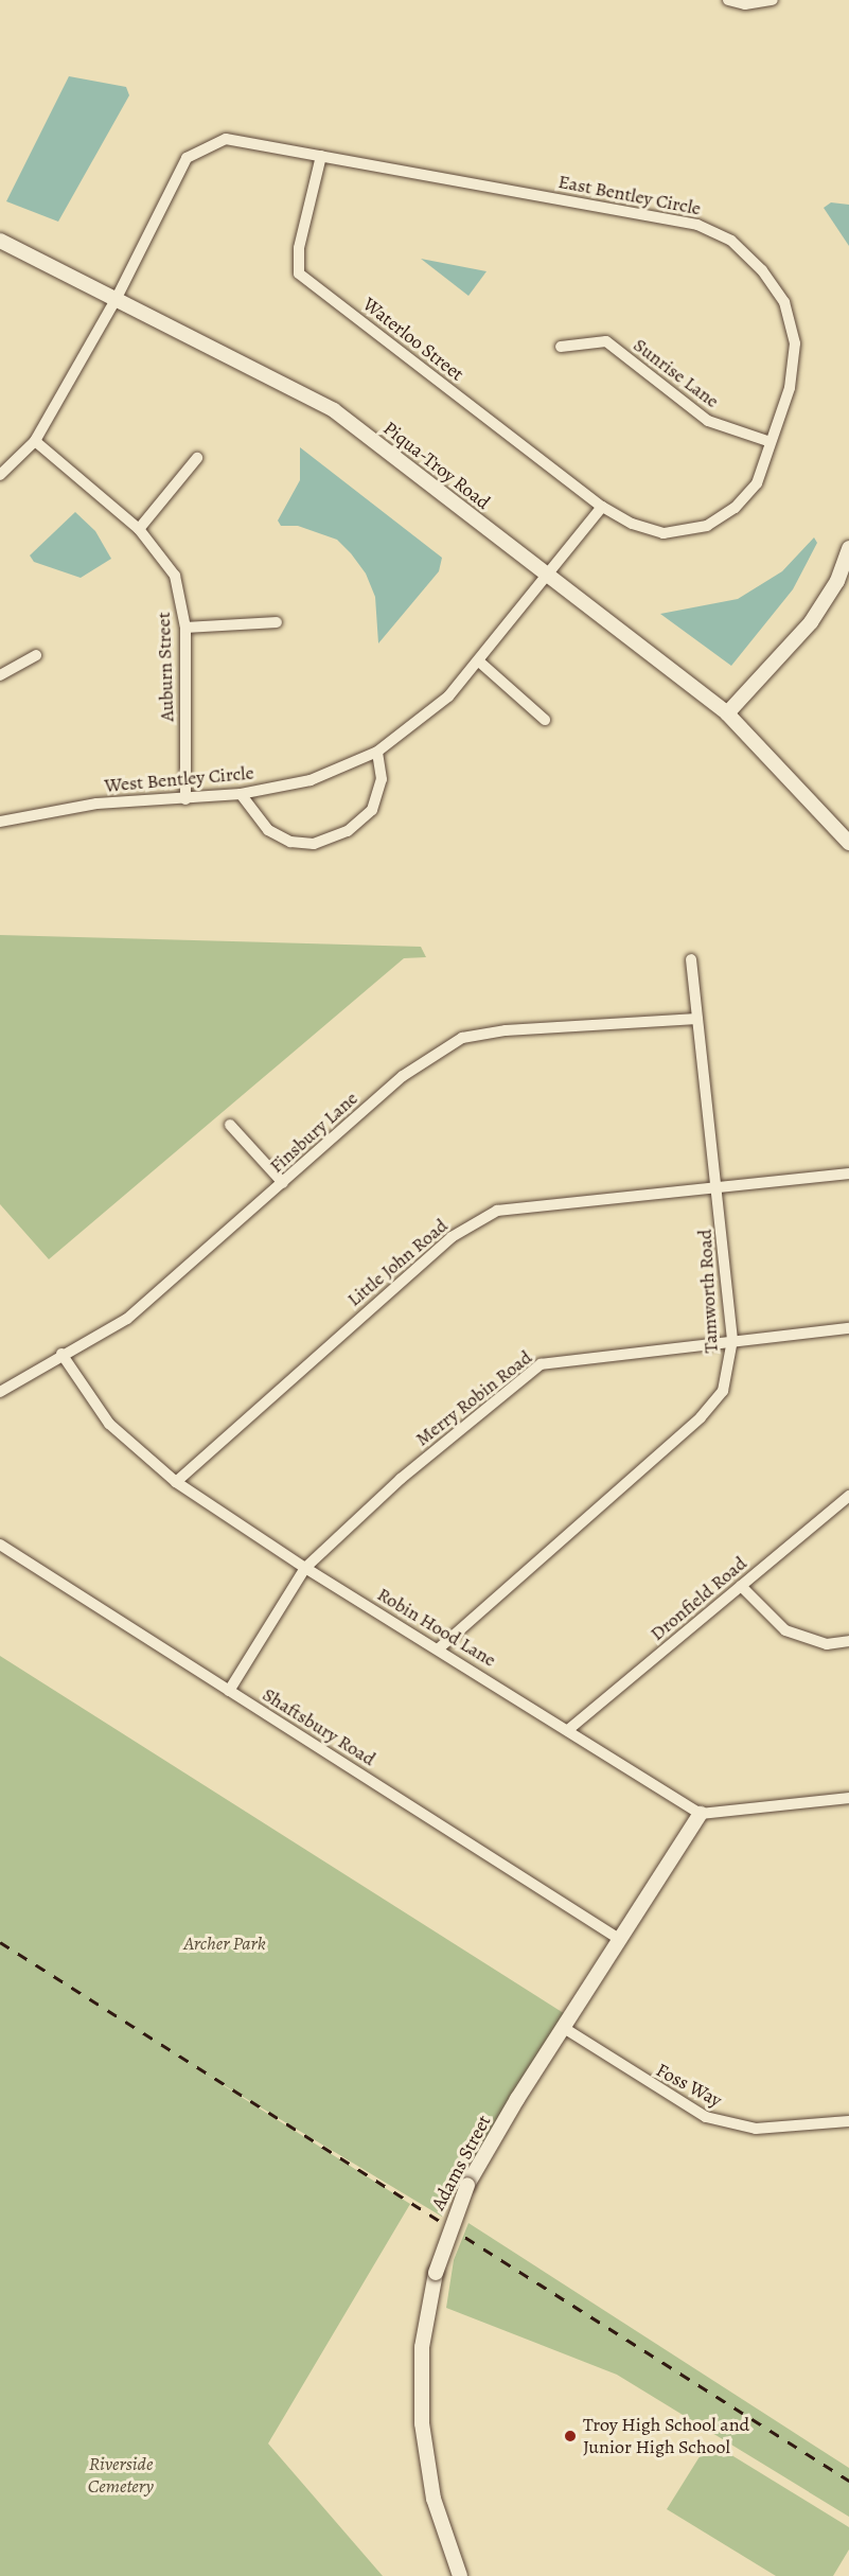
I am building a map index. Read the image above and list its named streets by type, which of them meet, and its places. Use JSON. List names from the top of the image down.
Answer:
{
  "streets": {
    "street": [
      "East Bentley Circle",
      "Waterloo Street",
      "Sunrise Lane",
      "Piqua-Troy Road",
      "Auburn Street",
      "West Bentley Circle",
      "Finsbury Lane",
      "Little John Road",
      "Tamworth Road",
      "Merry Robin Road",
      "Dronfield Road",
      "Robin Hood Lane",
      "Shaftsbury Road",
      "Foss Way",
      "Adams Street"
    ]
  },
  "crossings": [
    ["East Bentley Circle", "Waterloo Street"],
    ["East Bentley Circle", "Sunrise Lane"],
    ["East Bentley Circle", "Piqua-Troy Road"],
    ["Piqua-Troy Road", "West Bentley Circle"],
    ["Auburn Street", "West Bentley Circle"],
    ["Finsbury Lane", "Tamworth Road"],
    ["Finsbury Lane", "Robin Hood Lane"],
    ["Little John Road", "Tamworth Road"],
    ["Little John Road", "Robin Hood Lane"],
    ["Tamworth Road", "Merry Robin Road"],
    ["Tamworth Road", "Robin Hood Lane"],
    ["Merry Robin Road", "Robin Hood Lane"],
    ["Merry Robin Road", "Shaftsbury Road"],
    ["Dronfield Road", "Robin Hood Lane"],
    ["Robin Hood Lane", "Adams Street"],
    ["Shaftsbury Road", "Adams Street"],
    ["Foss Way", "Adams Street"]
  ],
  "parks": ["Archer Park", "Riverside Cemetery"],
  "places": ["Troy High School and Junior High School"]
}
